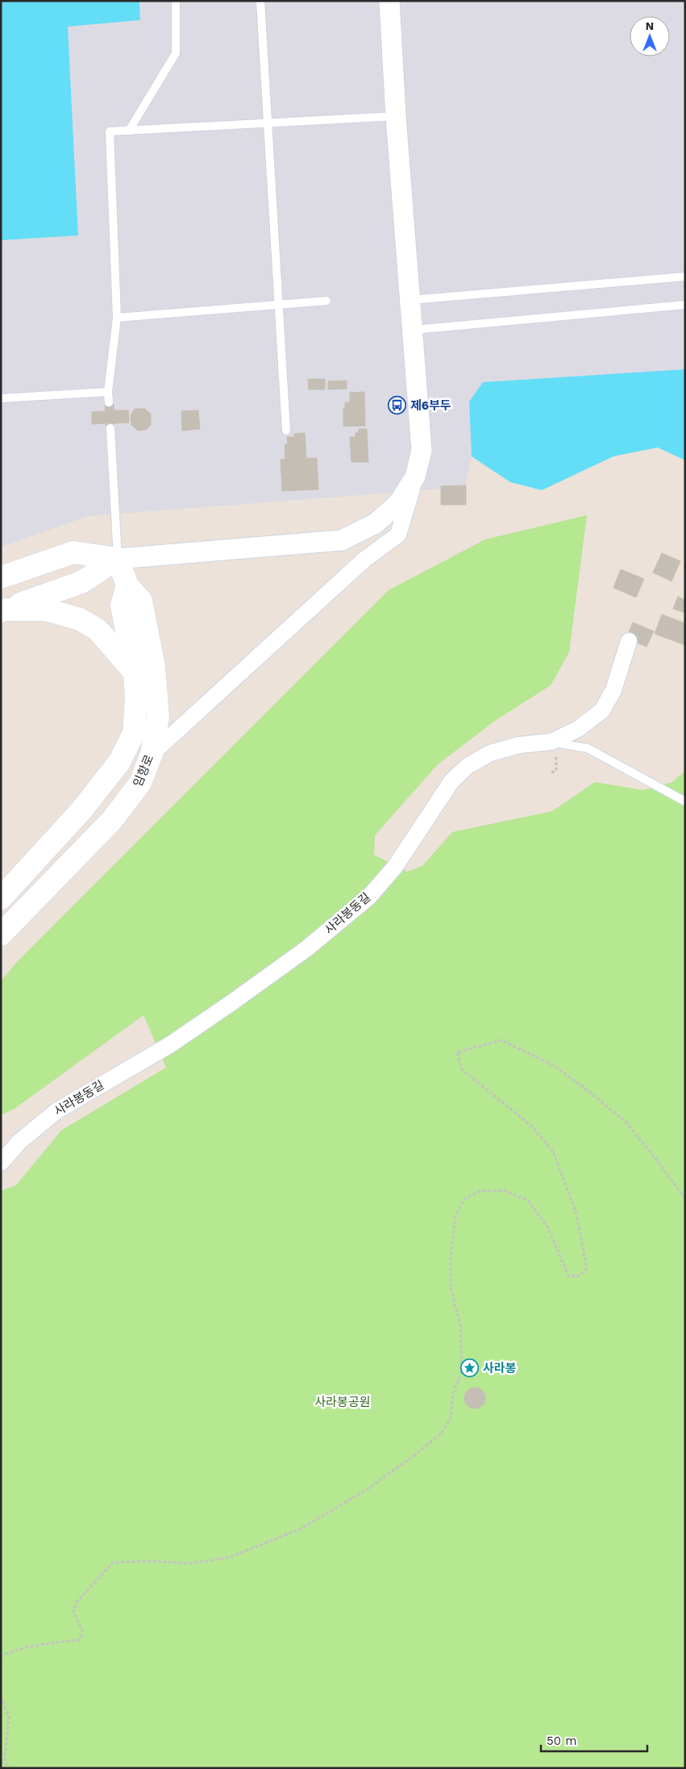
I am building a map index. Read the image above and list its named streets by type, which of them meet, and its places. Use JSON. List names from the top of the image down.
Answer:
{
  "streets": {
    "main road": ["임항로"],
    "street": ["사라봉동길"]
  },
  "parks": ["사라봉공원"],
  "places": {
    "bus stop": ["제6부두"],
    "place": ["사라봉"]
  },
  "scale_bar": "50 m",
  "north": "top"
}
